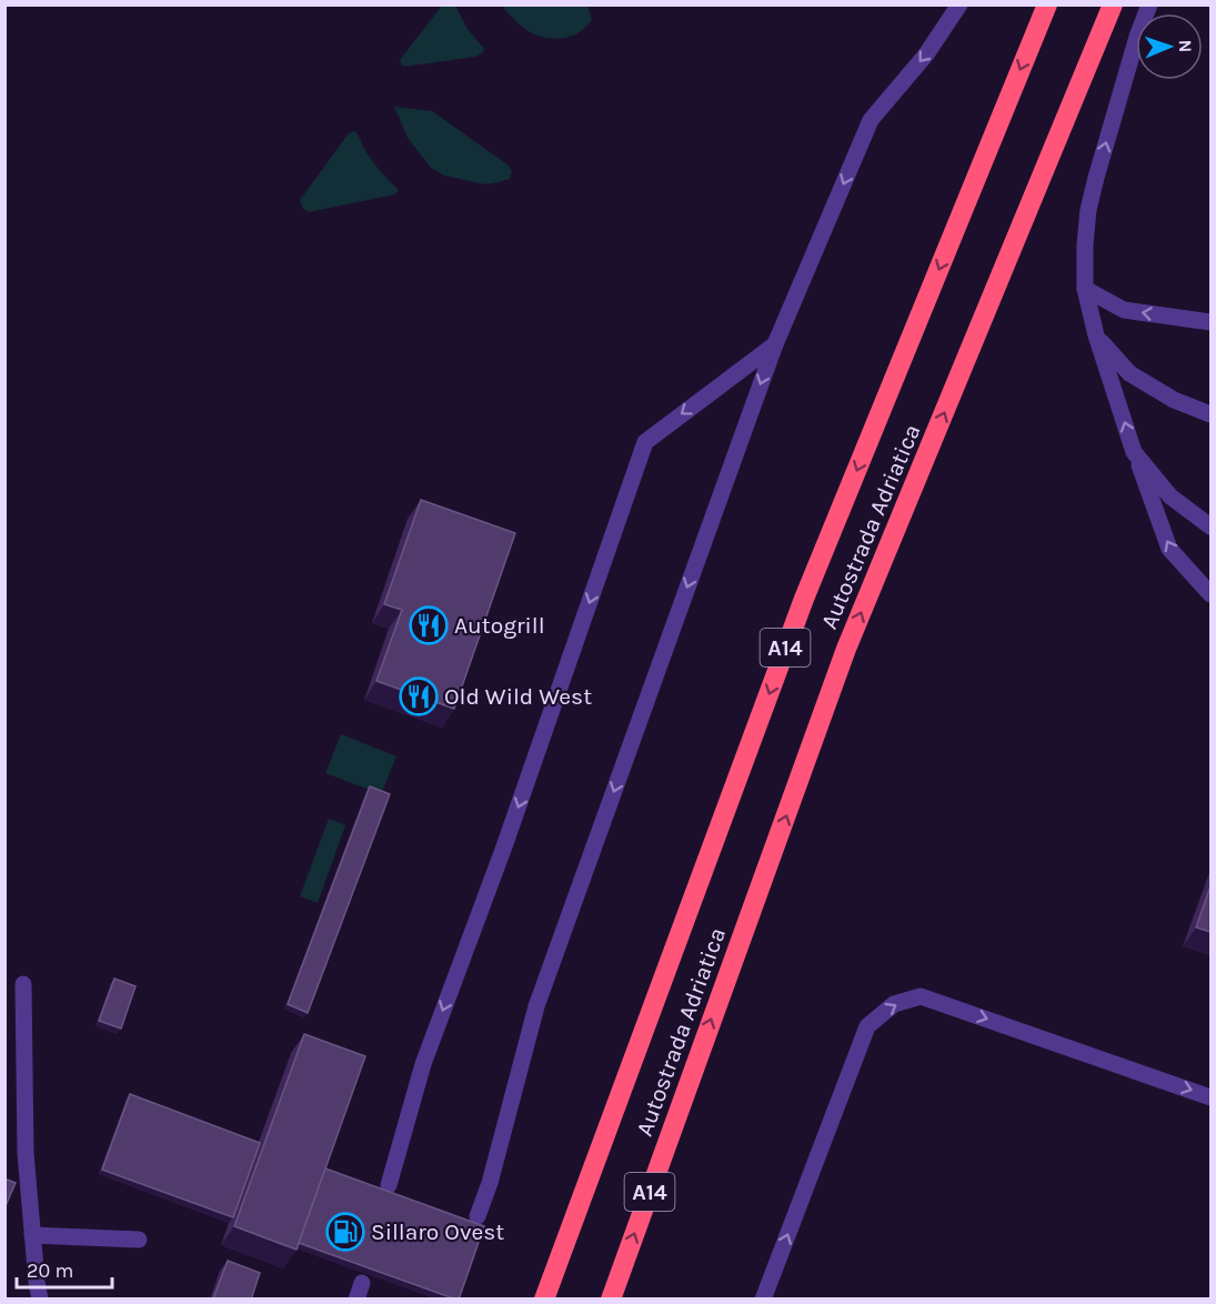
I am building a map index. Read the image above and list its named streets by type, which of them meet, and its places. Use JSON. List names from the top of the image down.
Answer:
{
  "streets": {
    "highway": ["Autostrada Adriatica", "A14"]
  },
  "places": {
    "restaurant": ["Autogrill", "Old Wild West"],
    "fuel station": ["Sillaro Ovest"]
  },
  "scale_bar": "20 m",
  "north": "right"
}
